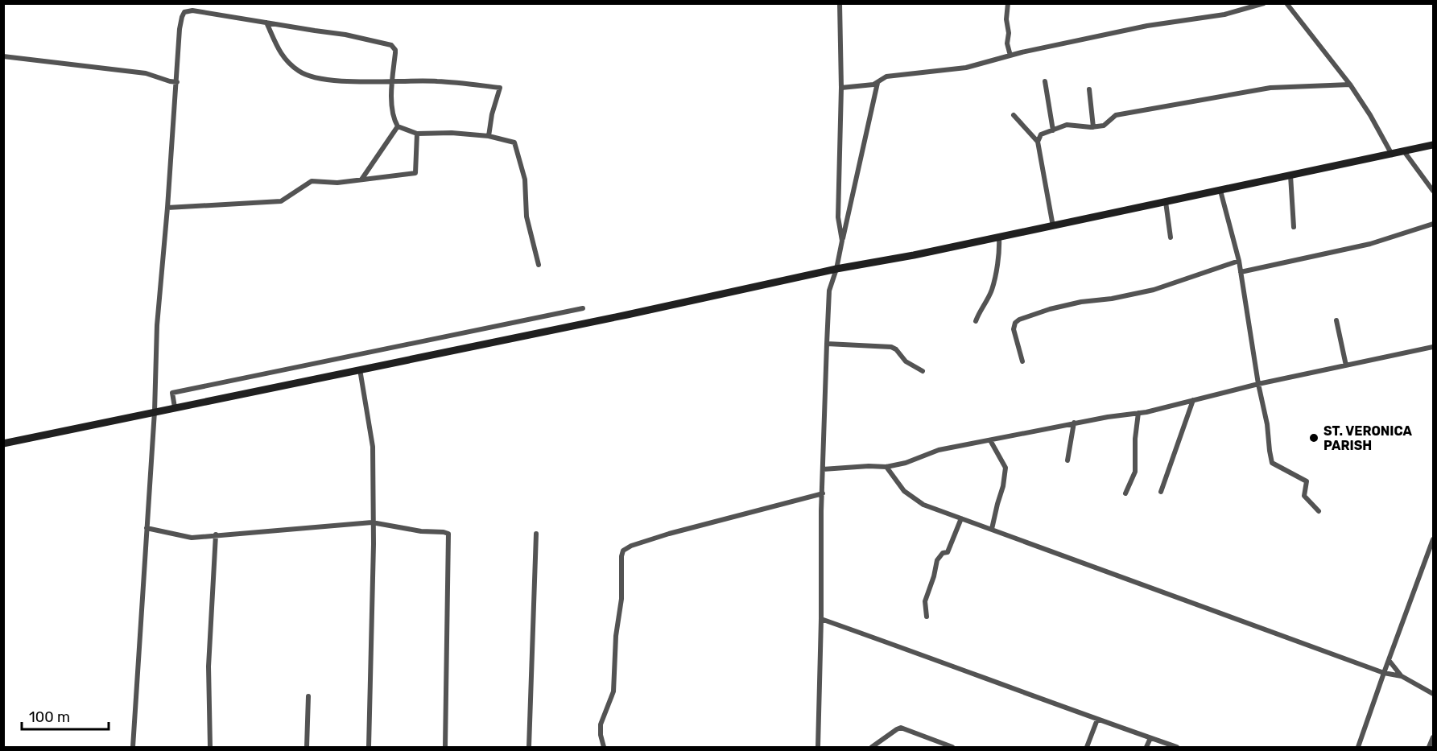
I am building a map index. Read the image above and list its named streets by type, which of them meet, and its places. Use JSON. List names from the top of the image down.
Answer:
{
  "places": ["ST. VERONICA PARISH"],
  "scale_bar": "100 m"
}
